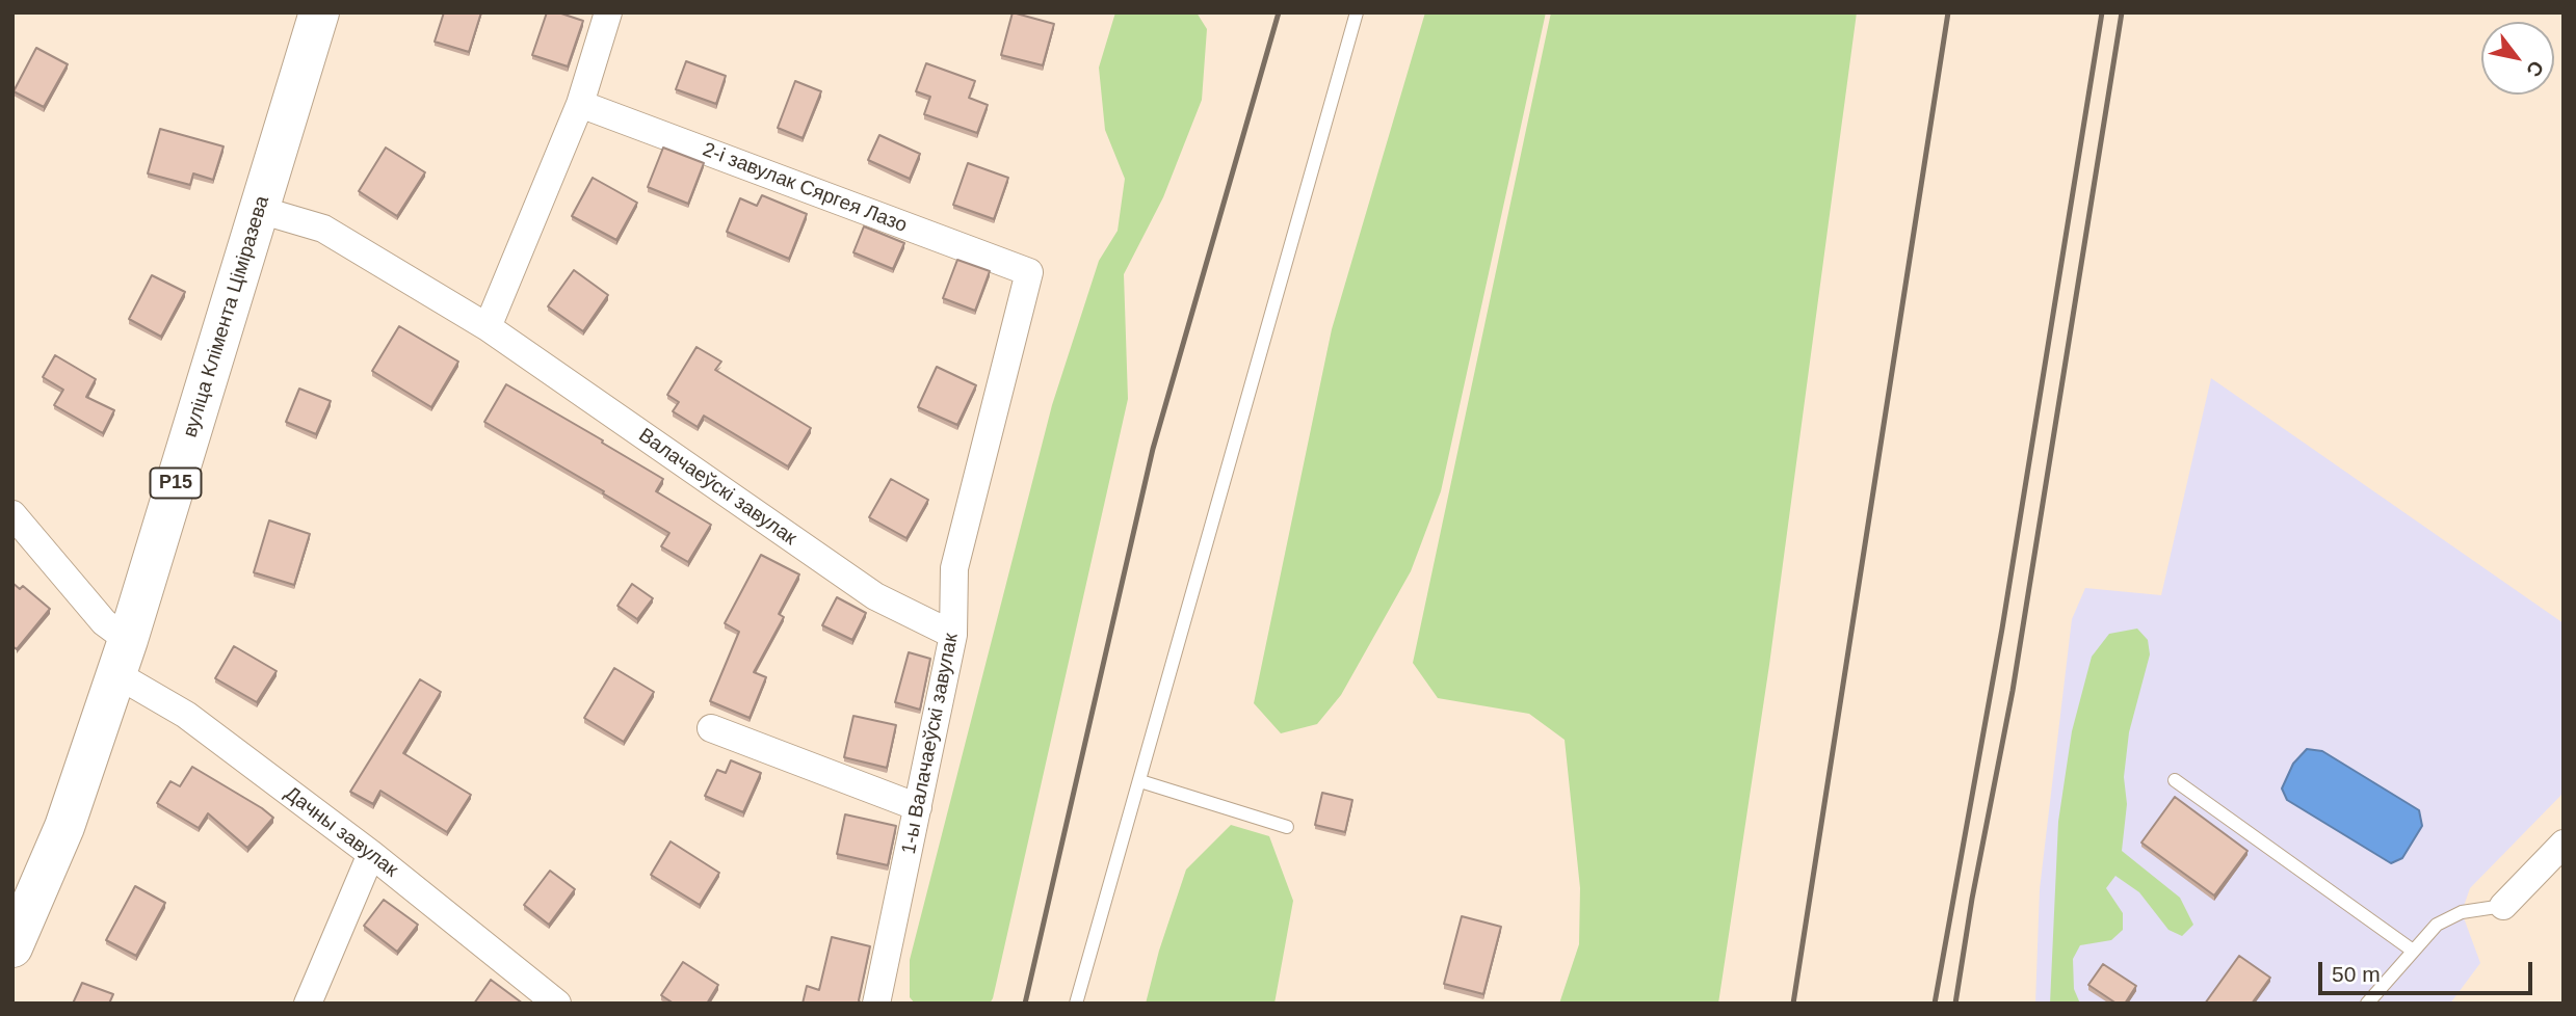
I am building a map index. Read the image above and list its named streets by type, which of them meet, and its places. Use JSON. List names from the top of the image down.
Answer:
{
  "streets": {
    "main road": ["вуліца Клімента Ціміразева", "Р15"],
    "street": [
      "2-і завулак Сяргея Лазо",
      "Валачаеўскі завулак",
      "1-ы Валачаеўскі завулак",
      "Дачны завулак"
    ]
  },
  "crossings": [
    ["2-і завулак Сяргея Лазо", "1-ы Валачаеўскі завулак"],
    ["вуліца Клімента Ціміразева", "Валачаеўскі завулак"],
    ["вуліца Клімента Ціміразева", "Дачны завулак"],
    ["Валачаеўскі завулак", "1-ы Валачаеўскі завулак"]
  ],
  "scale_bar": "50 m",
  "north": "bottom right"
}
